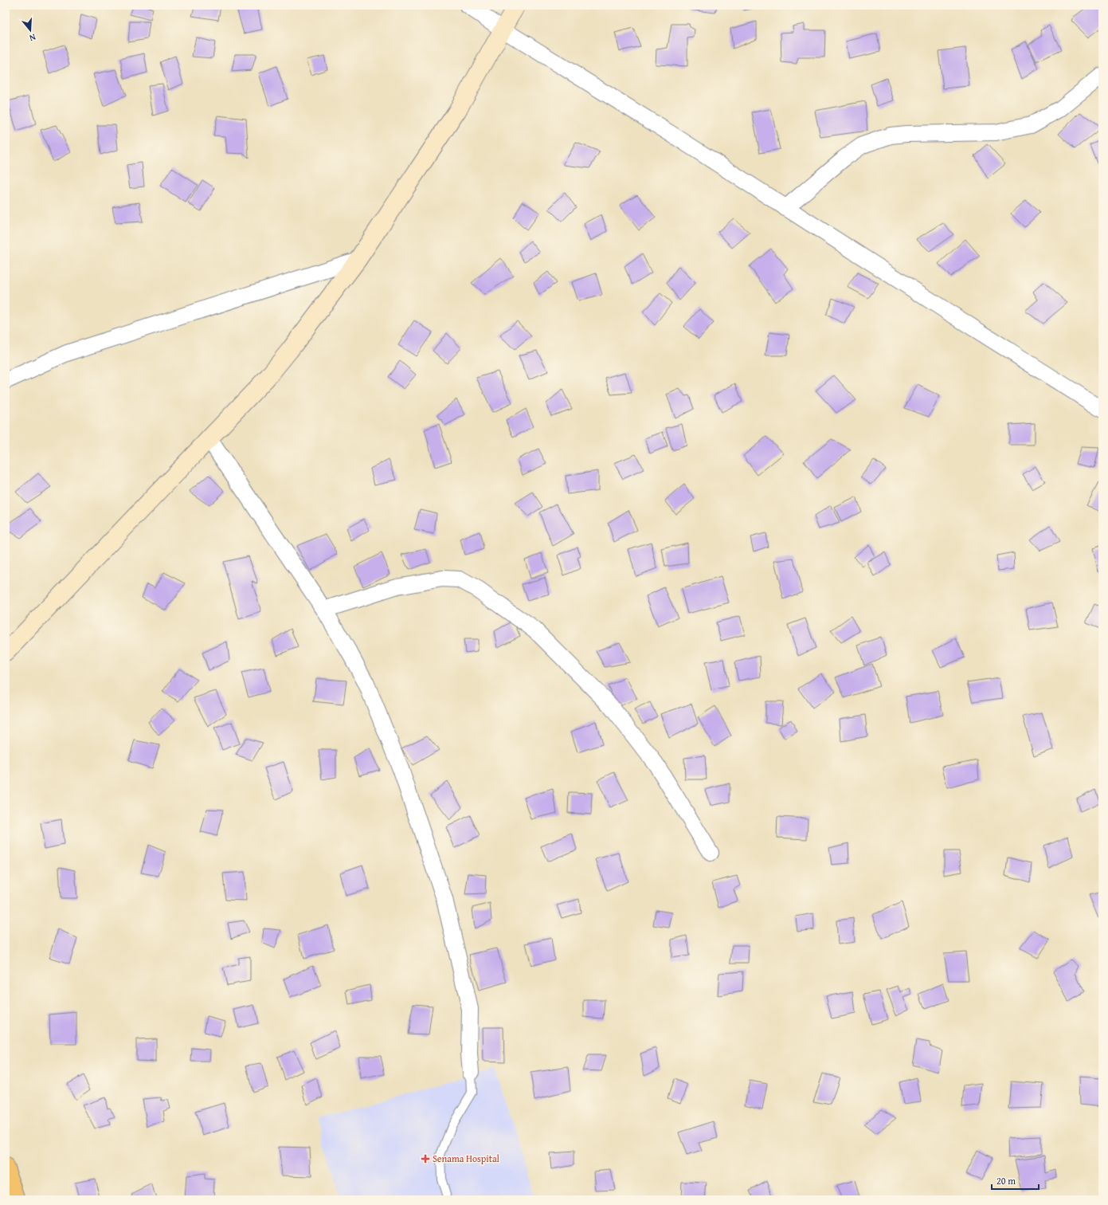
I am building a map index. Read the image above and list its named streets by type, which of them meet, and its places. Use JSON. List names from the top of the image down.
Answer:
{
  "places": {
    "health": ["Senama Hospital"]
  },
  "scale_bar": "20 m",
  "north": "bottom"
}
